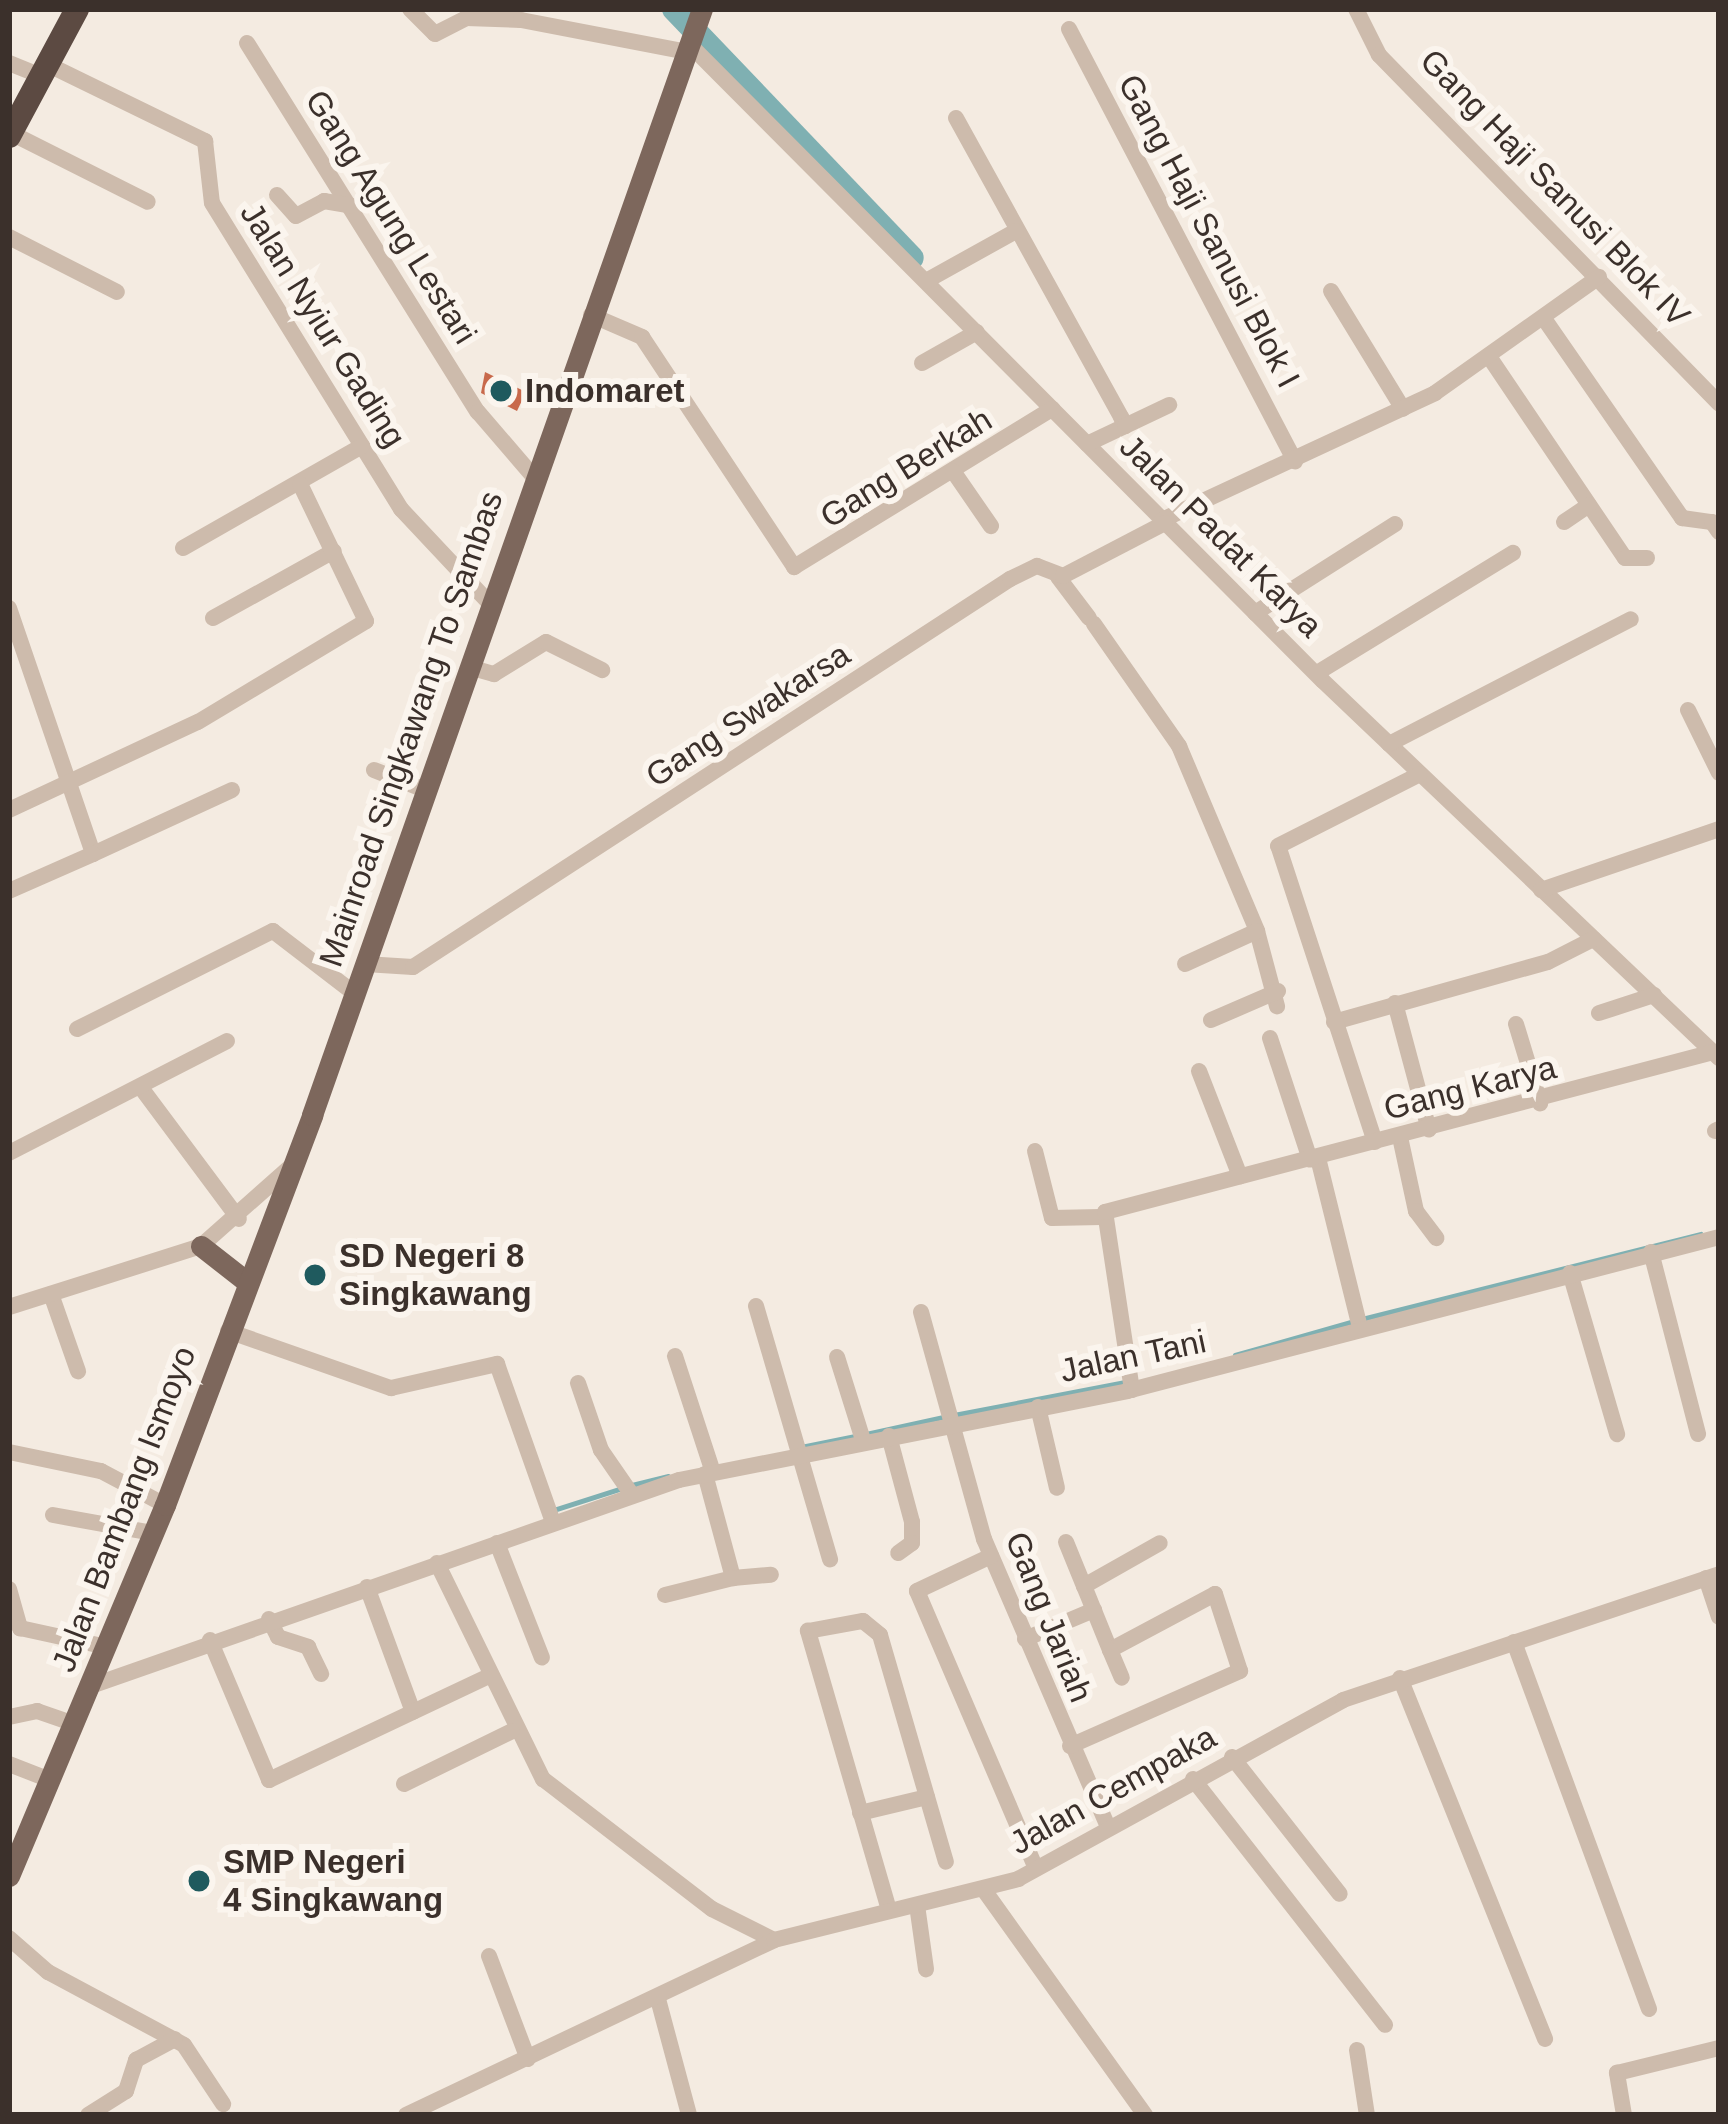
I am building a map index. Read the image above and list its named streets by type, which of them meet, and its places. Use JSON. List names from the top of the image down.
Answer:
{
  "streets": {
    "main road": ["Mainroad Singkawang To Sambas", "Jalan Bambang Ismoyo"],
    "street": [
      "Gang Haji Sanusi Blok IV",
      "Gang Agung Lestari",
      "Gang Haji Sanusi Blok I",
      "Jalan Nyiur Gading",
      "Gang Berkah",
      "Jalan Padat Karya",
      "Gang Swakarsa",
      "Gang Karya",
      "Jalan Tani",
      "Gang Jariah",
      "Jalan Cempaka"
    ]
  },
  "crossings": [
    ["Gang Haji Sanusi Blok IV", "Gang Swakarsa"],
    ["Gang Agung Lestari", "Mainroad Singkawang To Sambas"],
    ["Gang Haji Sanusi Blok I", "Gang Swakarsa"],
    ["Jalan Nyiur Gading", "Mainroad Singkawang To Sambas"],
    ["Gang Berkah", "Jalan Padat Karya"],
    ["Gang Berkah", "Mainroad Singkawang To Sambas"],
    ["Jalan Padat Karya", "Gang Swakarsa"],
    ["Jalan Padat Karya", "Mainroad Singkawang To Sambas"],
    ["Jalan Padat Karya", "Gang Karya"],
    ["Gang Swakarsa", "Mainroad Singkawang To Sambas"],
    ["Mainroad Singkawang To Sambas", "Jalan Bambang Ismoyo"],
    ["Jalan Tani", "Jalan Bambang Ismoyo"],
    ["Jalan Tani", "Gang Jariah"],
    ["Gang Jariah", "Jalan Cempaka"]
  ],
  "places": ["Indomaret", "SD Negeri 8 Singkawang", "SMP Negeri 4 Singkawang"]
}
